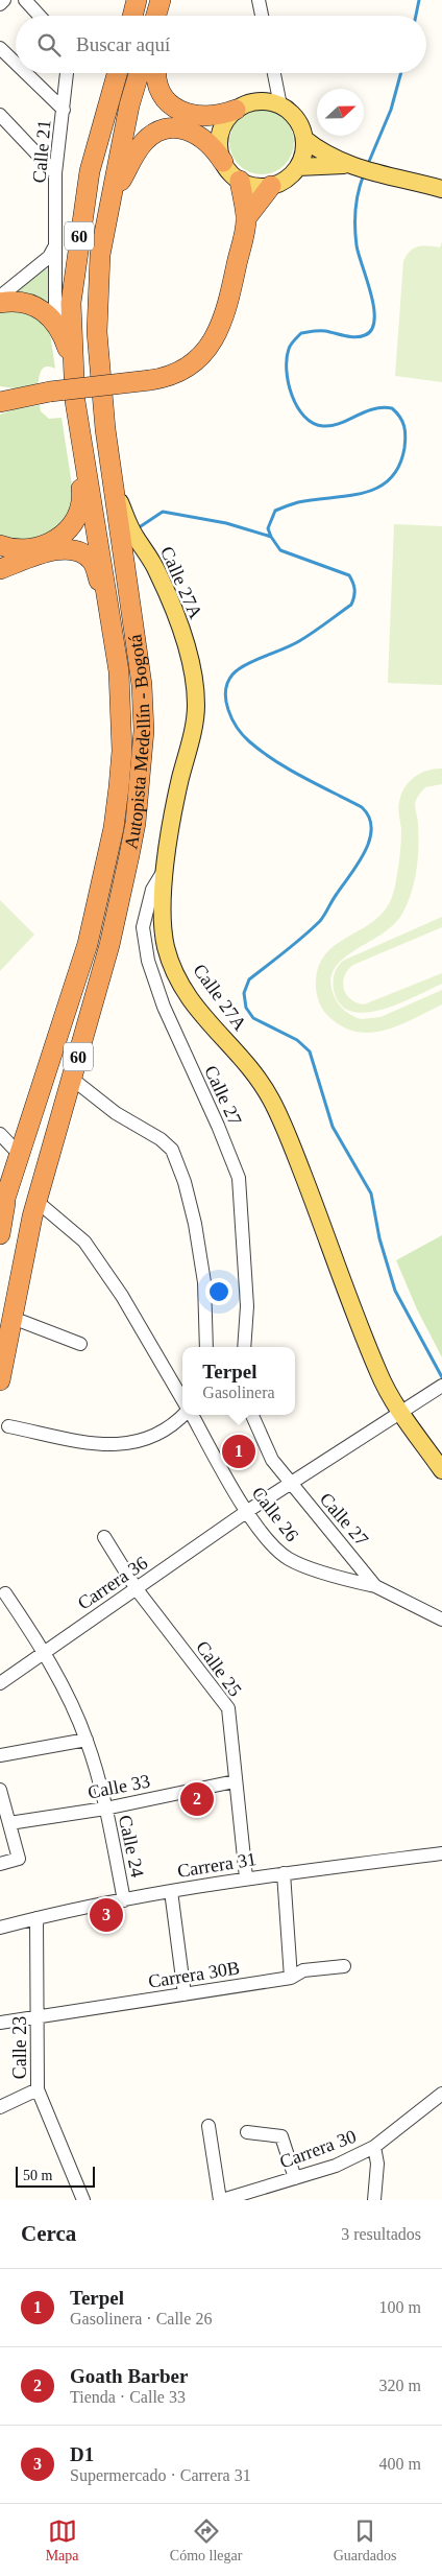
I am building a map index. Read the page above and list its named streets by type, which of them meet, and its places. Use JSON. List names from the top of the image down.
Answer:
{
  "streets": {
    "highway": ["60", "Autopista Medellín - Bogotá"],
    "main road": ["Calle 27A"],
    "street": [
      "Calle 21",
      "Calle 27",
      "Calle 26",
      "Carrera 36",
      "Calle 25",
      "Calle 33",
      "Calle 24",
      "Carrera 31",
      "Carrera 30B",
      "Calle 23",
      "Carrera 30"
    ]
  },
  "crossings": [
    ["Calle 27A", "Autopista Medellín - Bogotá"],
    ["Calle 27A", "Calle 27"],
    ["Calle 27A", "Carrera 36"],
    ["Calle 27", "Calle 26"],
    ["Calle 27", "Carrera 36"],
    ["Calle 26", "Carrera 36"],
    ["Carrera 36", "Calle 25"],
    ["Carrera 36", "Calle 24"],
    ["Calle 25", "Calle 33"],
    ["Calle 25", "Carrera 31"],
    ["Calle 33", "Calle 24"],
    ["Calle 24", "Carrera 31"],
    ["Calle 24", "Carrera 30B"],
    ["Carrera 31", "Calle 23"],
    ["Carrera 30B", "Calle 23"]
  ],
  "scale_bar": "50 m",
  "north": "right",
  "page": {
    "search": "Buscar aquí",
    "popup": ["Terpel", "Gasolinera"],
    "pins": ["1", "2", "3"],
    "scale": "50 m",
    "heading": ["Cerca", "3 resultados"],
    "list": [
      {
        "mark": "1",
        "name": "Terpel",
        "note": "Gasolinera · Calle 26",
        "value": "100 m"
      },
      {
        "mark": "2",
        "name": "Goath Barber",
        "note": "Tienda · Calle 33",
        "value": "320 m"
      },
      {
        "mark": "3",
        "name": "D1",
        "note": "Supermercado · Carrera 31",
        "value": "400 m"
      }
    ],
    "nav": ["Mapa", "Cómo llegar", "Guardados"]
  }
}
